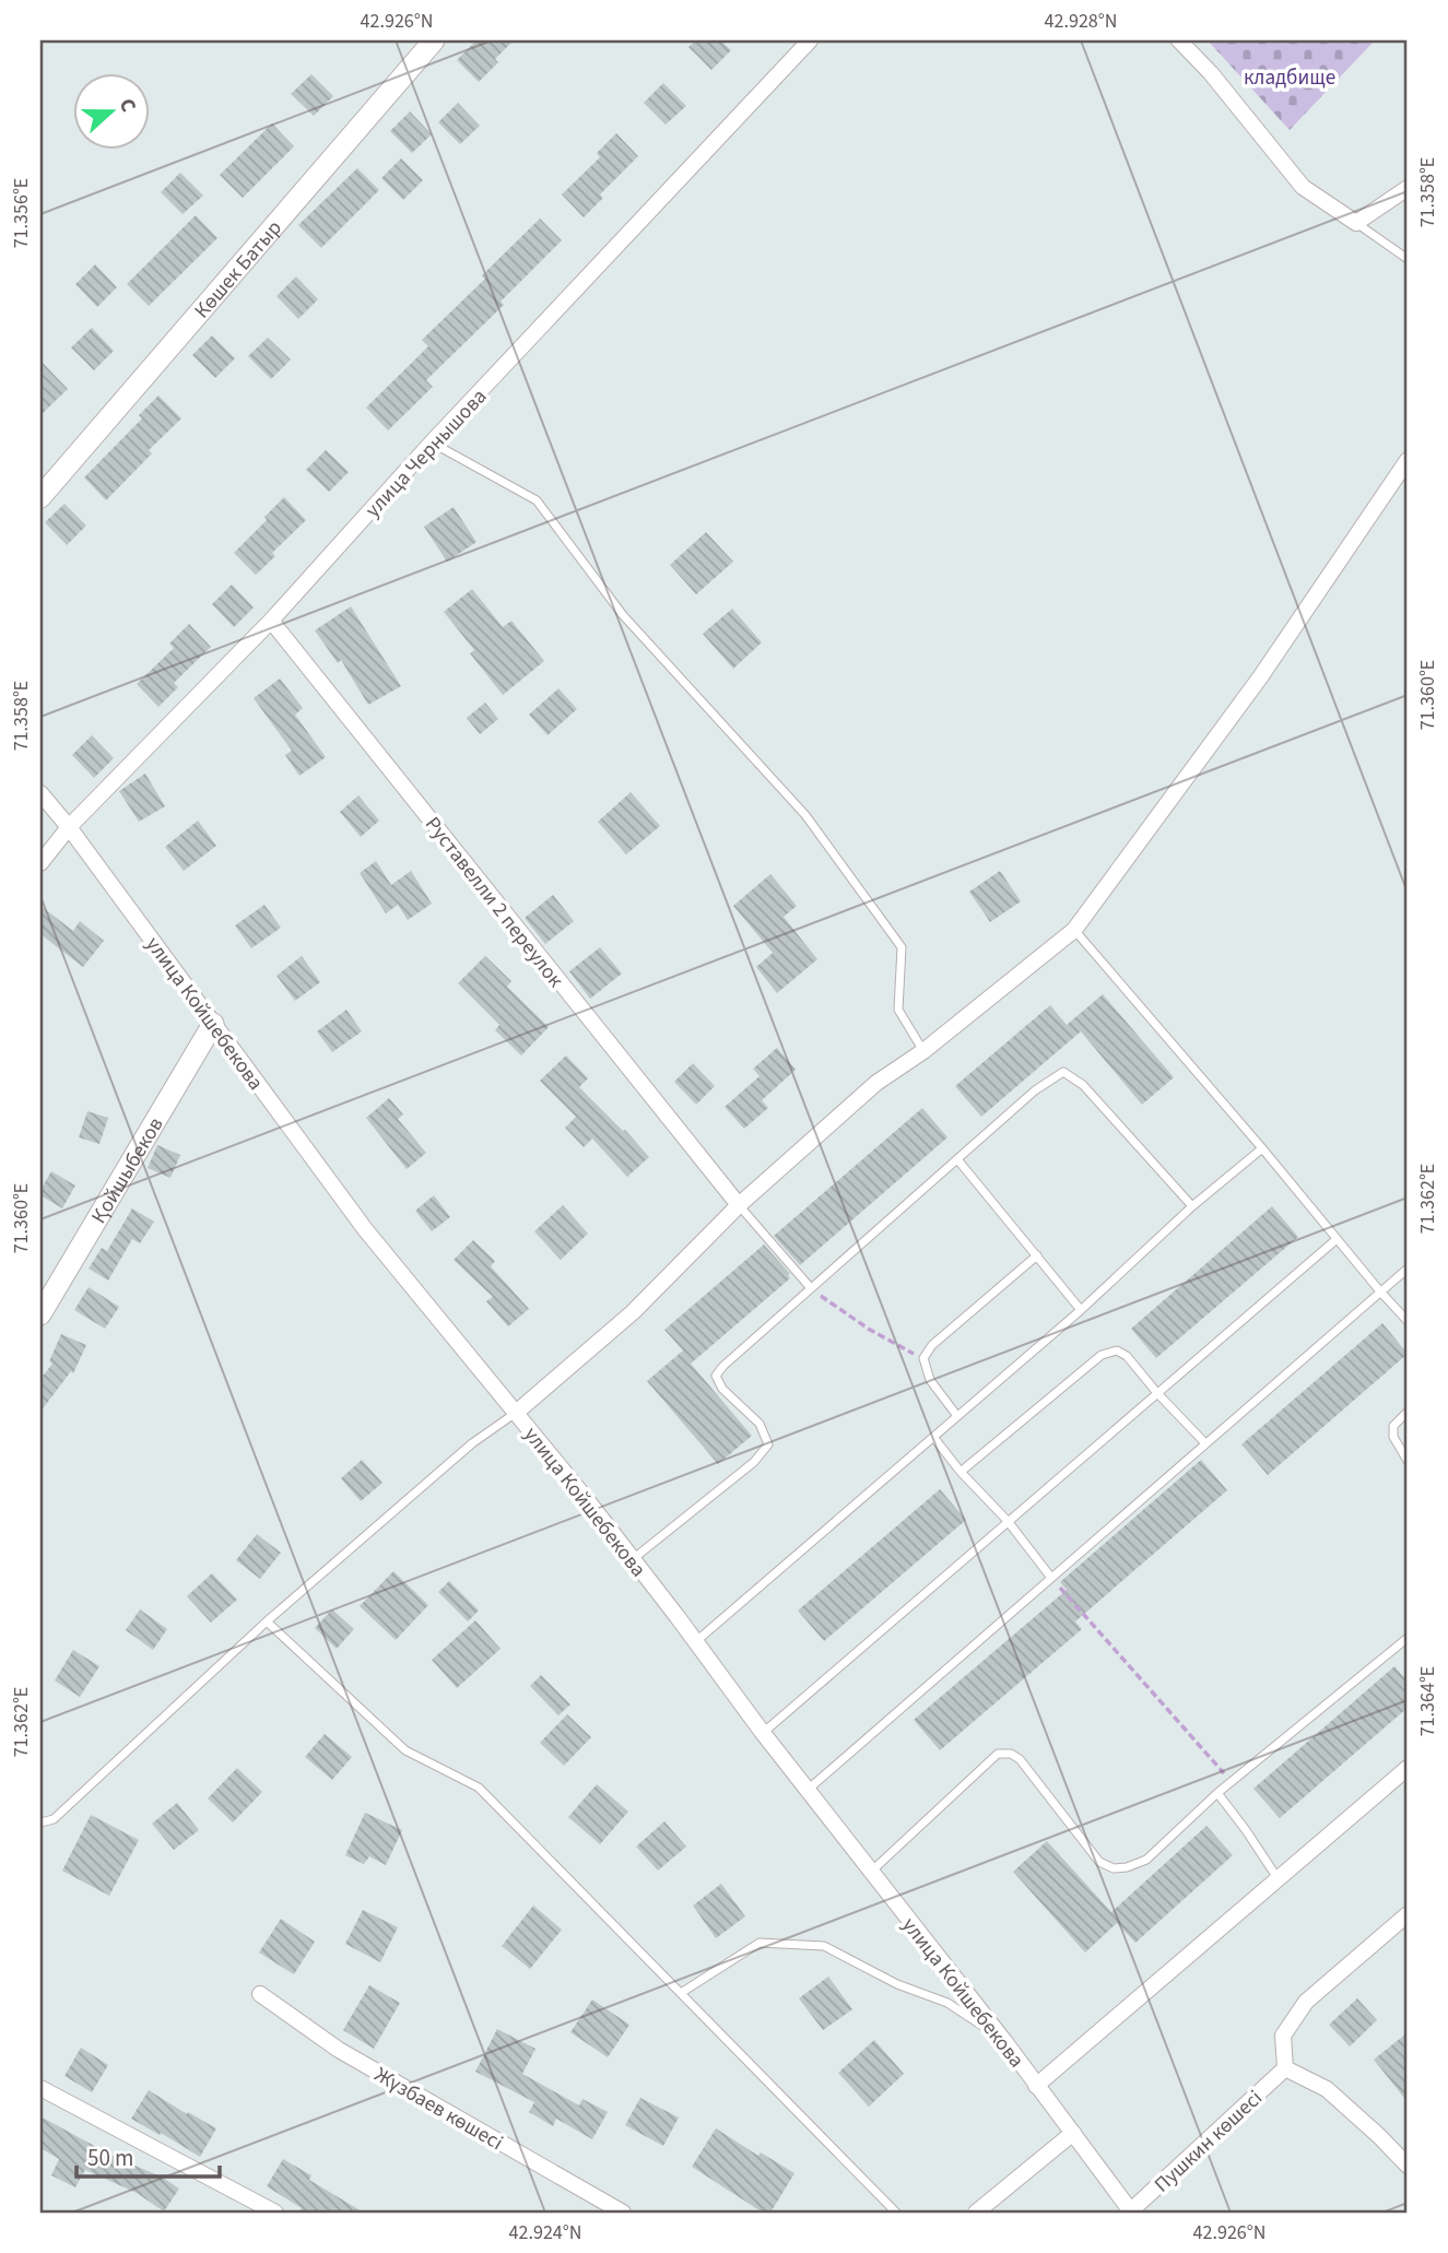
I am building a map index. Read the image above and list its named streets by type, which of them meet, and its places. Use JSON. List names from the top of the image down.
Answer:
{
  "streets": {
    "street": [
      "Көшек Батыр",
      "улица Чернышова",
      "Руставелли 2 переулок",
      "улица Койшебекова",
      "Қойшыбеков",
      "Жүзбаев көшесі",
      "Пушкин көшесі"
    ]
  },
  "crossings": [
    ["улица Чернышова", "Руставелли 2 переулок"],
    ["улица Чернышова", "улица Койшебекова"],
    ["улица Койшебекова", "Қойшыбеков"],
    ["улица Койшебекова", "Пушкин көшесі"]
  ],
  "parks": ["кладбище"],
  "scale_bar": "50 m",
  "north": "right",
  "coordinates": [
    "42.926°N",
    "42.928°N",
    "71.358°E",
    "71.356°E",
    "71.360°E",
    "71.362°E",
    "71.364°E",
    "42.924°N"
  ]
}
